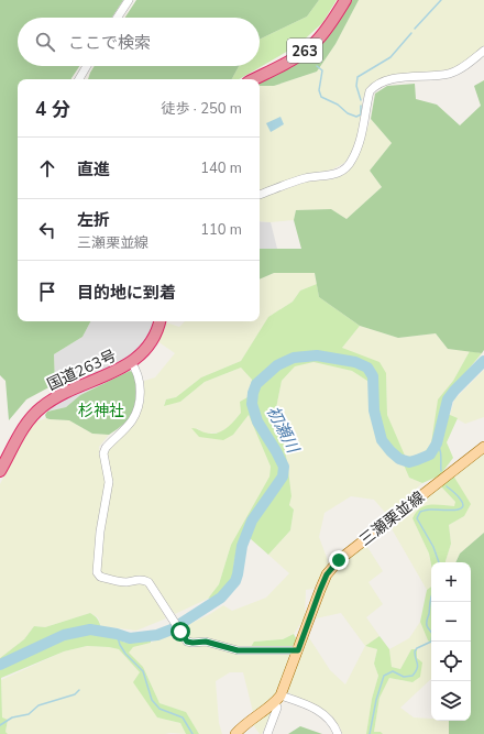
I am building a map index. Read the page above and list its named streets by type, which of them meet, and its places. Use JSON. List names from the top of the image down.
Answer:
{
  "streets": {
    "highway": ["263", "国道263号"],
    "main road": ["三瀬栗並線"]
  },
  "water": ["初瀬川"],
  "parks": ["杉神社"],
  "page": {
    "search": "ここで検索",
    "heading": ["4 分", "徒歩 · 250 m"],
    "list": [
      ["直進", "140 m"],
      ["左折", "三瀬栗並線", "110 m"],
      "目的地に到着"
    ],
    "map_buttons": ["+", "−"]
  }
}
